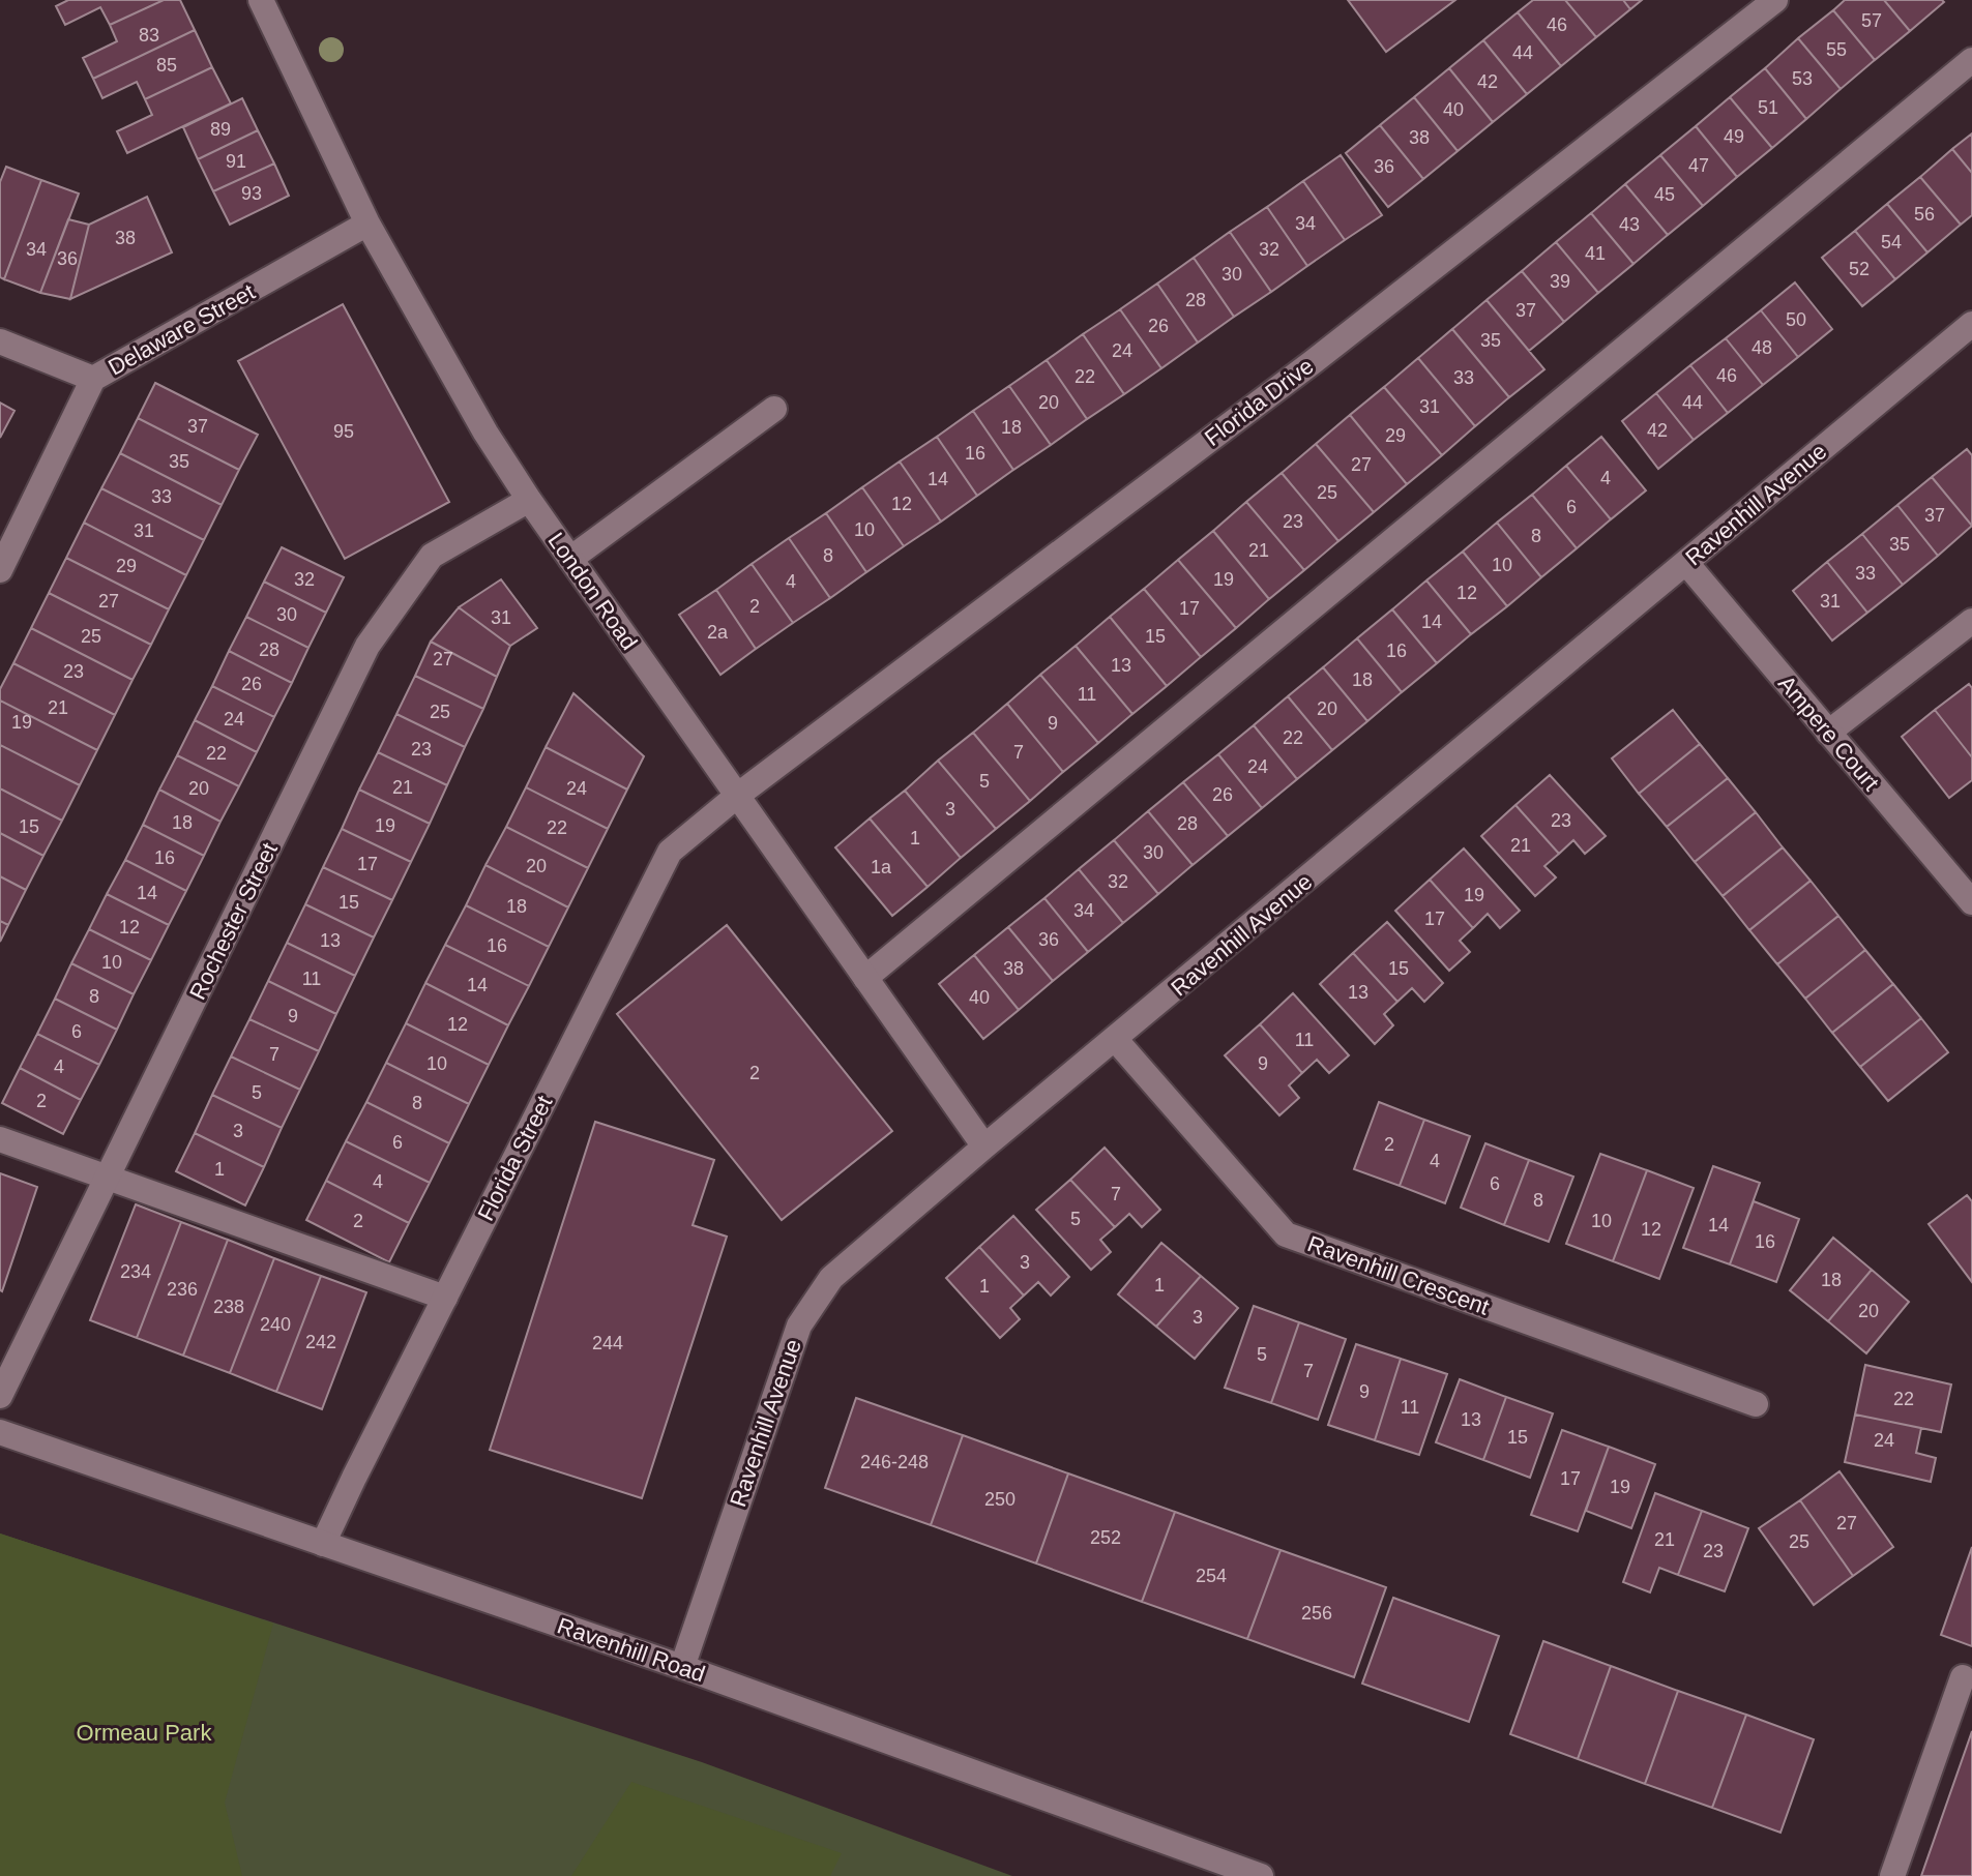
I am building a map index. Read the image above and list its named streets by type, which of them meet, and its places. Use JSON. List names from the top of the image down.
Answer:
{
  "streets": {
    "street": [
      "Delaware Street",
      "Florida Drive",
      "Ravenhill Avenue",
      "London Road",
      "Ampere Court",
      "Rochester Street",
      "Florida Street",
      "Ravenhill Crescent",
      "Ravenhill Road"
    ]
  },
  "crossings": [
    ["Delaware Street", "London Road"],
    ["Florida Drive", "London Road"],
    ["Florida Drive", "Florida Street"],
    ["Ravenhill Avenue", "London Road"],
    ["Ravenhill Avenue", "Ampere Court"],
    ["Ravenhill Avenue", "Ravenhill Crescent"],
    ["Ravenhill Avenue", "Ravenhill Road"],
    ["London Road", "Rochester Street"],
    ["London Road", "Florida Street"],
    ["Florida Street", "Ravenhill Road"]
  ],
  "parks": ["Ormeau Park"],
  "house_numbers": [
    "57",
    "46",
    "83",
    "55",
    "44",
    "85",
    "53",
    "42",
    "51",
    "40",
    "89",
    "49",
    "38",
    "91",
    "47",
    "36",
    "93",
    "45",
    "56",
    "34",
    "43",
    "38",
    "54",
    "34",
    "32",
    "41",
    "36",
    "52",
    "30",
    "39",
    "28",
    "37",
    "50",
    "26",
    "35",
    "48",
    "24",
    "46",
    "22",
    "33",
    "20",
    "44",
    "31",
    "37",
    "18",
    "42",
    "95",
    "29",
    "16",
    "35",
    "27",
    "4",
    "14",
    "25",
    "33",
    "12",
    "6",
    "37",
    "23",
    "10",
    "31",
    "8",
    "35",
    "21",
    "8",
    "10",
    "29",
    "33",
    "32",
    "19",
    "4",
    "12",
    "27",
    "31",
    "2",
    "17",
    "30",
    "31",
    "14",
    "2a",
    "25",
    "15",
    "28",
    "16",
    "27",
    "13",
    "23",
    "18",
    "26",
    "11",
    "21",
    "20",
    "25",
    "24",
    "19",
    "9",
    "22",
    "23",
    "7",
    "22",
    "24",
    "5",
    "21",
    "20",
    "24",
    "26",
    "3",
    "23",
    "18",
    "28",
    "19",
    "15",
    "22",
    "1",
    "21",
    "30",
    "16",
    "17",
    "20",
    "1a",
    "32",
    "14",
    "19",
    "15",
    "18",
    "34",
    "17",
    "12",
    "36",
    "13",
    "16",
    "10",
    "38",
    "15",
    "11",
    "14",
    "13",
    "8",
    "40",
    "9",
    "12",
    "6",
    "11",
    "7",
    "10",
    "9",
    "4",
    "2",
    "5",
    "2",
    "8",
    "3",
    "6",
    "2",
    "4",
    "1",
    "4",
    "6",
    "7",
    "8",
    "5",
    "2",
    "10",
    "14",
    "12",
    "16",
    "3",
    "234",
    "18",
    "1",
    "1",
    "236",
    "238",
    "20",
    "3",
    "240",
    "242",
    "244",
    "5",
    "7",
    "9",
    "22",
    "11",
    "13",
    "15",
    "24",
    "246-248",
    "17",
    "19",
    "250",
    "27",
    "252",
    "21",
    "25",
    "23",
    "254",
    "256"
  ]
}
